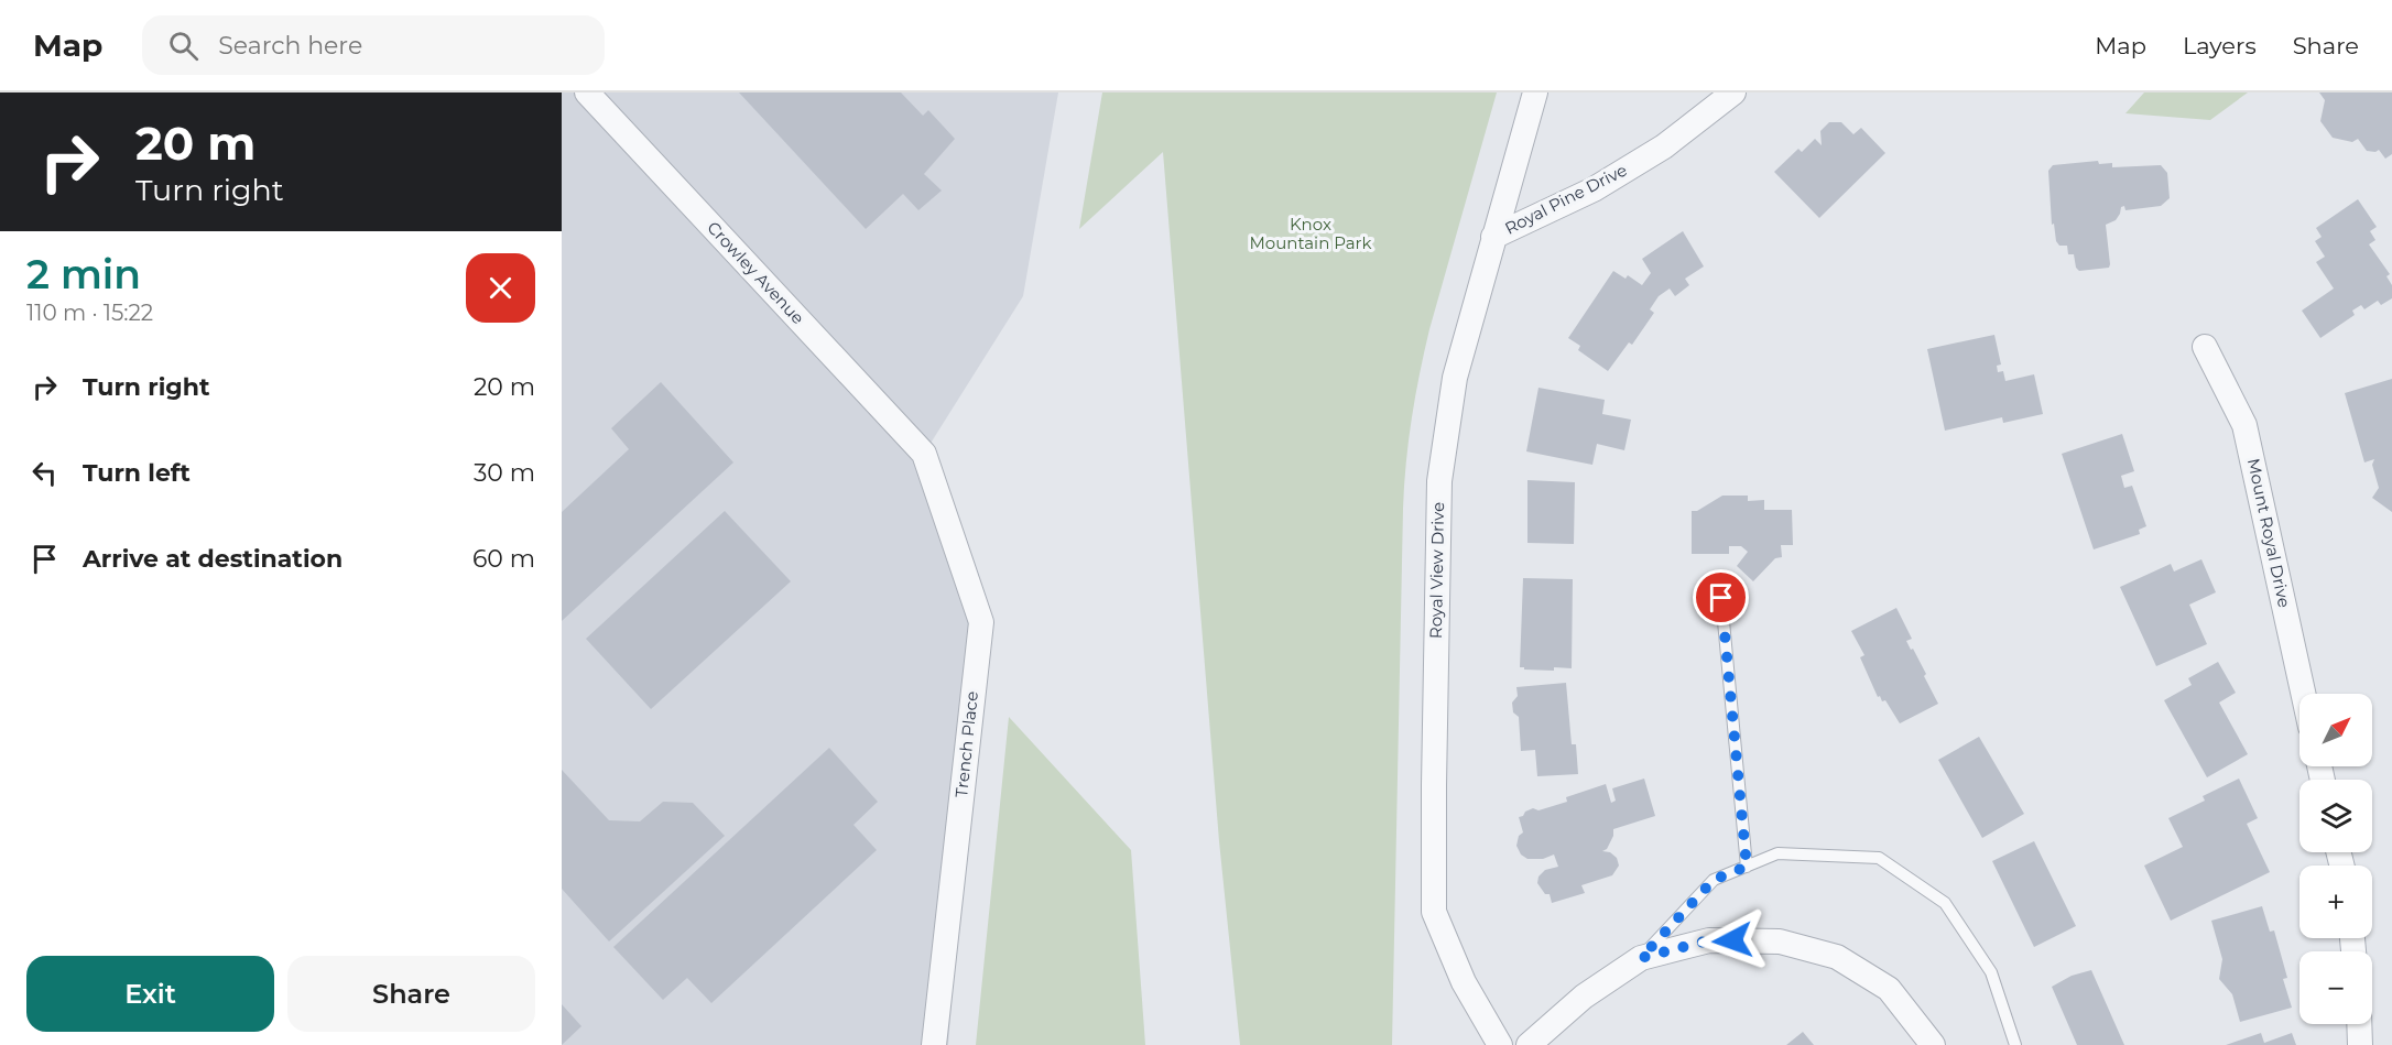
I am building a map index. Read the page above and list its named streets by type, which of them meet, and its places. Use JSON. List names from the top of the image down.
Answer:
{
  "streets": {
    "street": [
      "Royal Pine Drive",
      "Crowley Avenue",
      "Mount Royal Drive",
      "Royal View Drive",
      "Trench Place"
    ]
  },
  "crossings": [
    ["Royal Pine Drive", "Royal View Drive"],
    ["Crowley Avenue", "Trench Place"]
  ],
  "parks": ["Knox Mountain Park"],
  "north": "top right",
  "page": {
    "header": "Map",
    "search": "Search here",
    "nav": ["Map", "Layers", "Share"],
    "turn": ["20 m", "Turn right"],
    "heading": ["2 min", "110 m · 15:22"],
    "list": [
      {
        "name": "Turn right",
        "value": "20 m"
      },
      {
        "name": "Turn left",
        "value": "30 m"
      },
      {
        "name": "Arrive at destination",
        "value": "60 m"
      }
    ],
    "map_buttons": ["+", "−"],
    "buttons": ["Exit", "Share"]
  }
}
